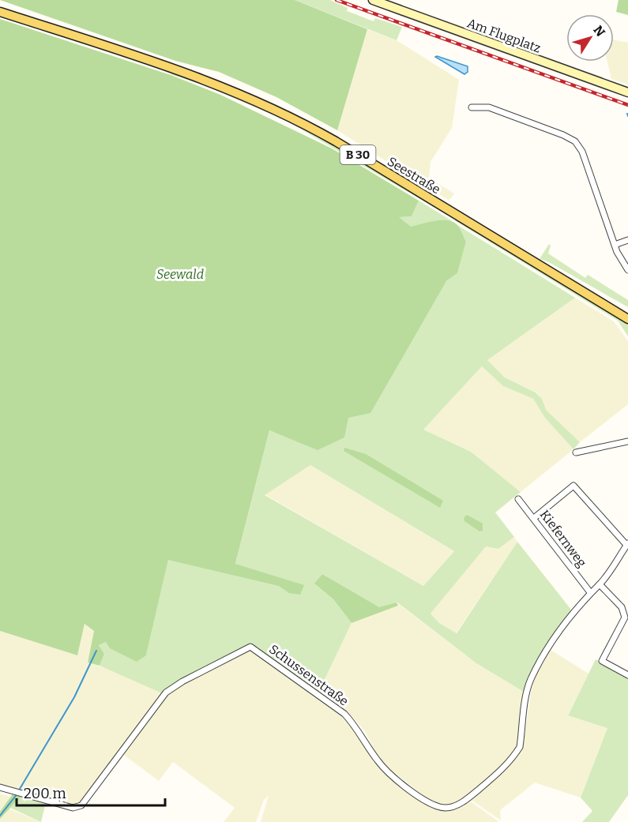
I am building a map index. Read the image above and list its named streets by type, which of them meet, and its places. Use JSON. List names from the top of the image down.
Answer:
{
  "streets": {
    "main road": ["B 30", "Seestraße"],
    "street": ["Am Flugplatz", "Kiefernweg", "Schussenstraße"]
  },
  "crossings": [
    ["Kiefernweg", "Schussenstraße"]
  ],
  "parks": ["Seewald"],
  "scale_bar": "200 m",
  "north": "top right"
}
